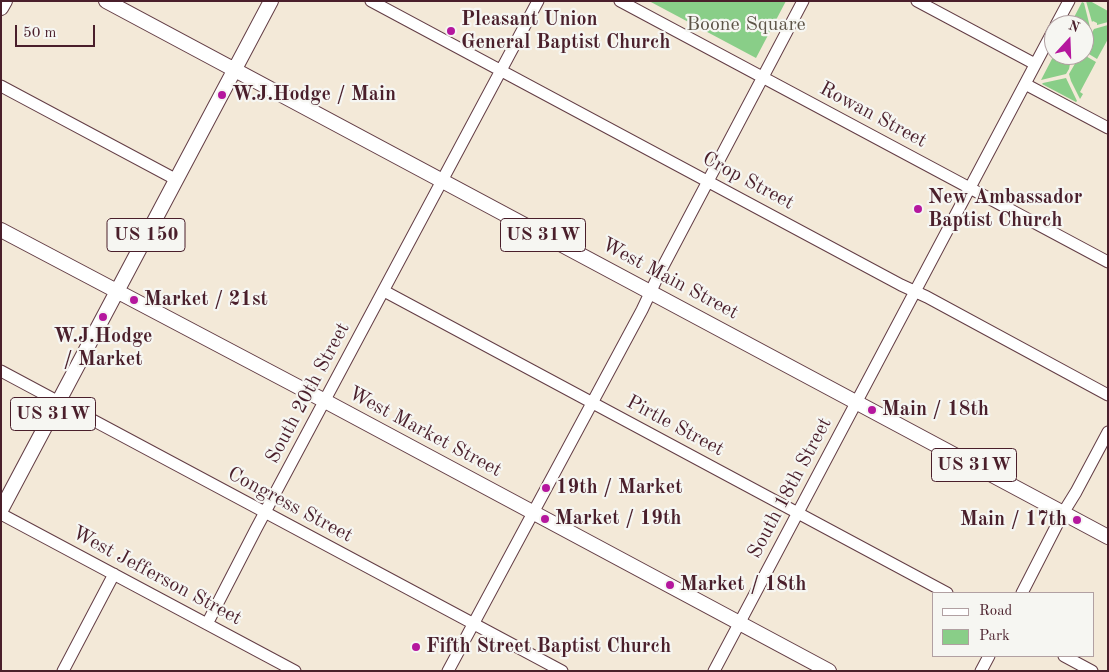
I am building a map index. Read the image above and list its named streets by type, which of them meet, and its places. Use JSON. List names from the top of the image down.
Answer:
{
  "streets": {
    "main road": [
      "US 150",
      "US 31W",
      "West Main Street",
      "West Market Street"
    ],
    "street": [
      "Rowan Street",
      "Crop Street",
      "South 20th Street",
      "Pirtle Street",
      "South 18th Street",
      "Congress Street",
      "West Jefferson Street"
    ]
  },
  "crossings": [
    ["Rowan Street", "South 18th Street"],
    ["Crop Street", "South 20th Street"],
    ["Crop Street", "South 18th Street"],
    ["US 150", "US 31W"],
    ["US 150", "West Main Street"],
    ["US 150", "West Market Street"],
    ["US 31W", "West Market Street"],
    ["US 31W", "Congress Street"],
    ["US 31W", "West Jefferson Street"],
    ["West Main Street", "South 20th Street"],
    ["West Main Street", "South 18th Street"],
    ["South 20th Street", "Pirtle Street"],
    ["South 20th Street", "West Market Street"],
    ["South 20th Street", "Congress Street"],
    ["South 20th Street", "West Jefferson Street"],
    ["Pirtle Street", "South 18th Street"],
    ["West Market Street", "South 18th Street"]
  ],
  "parks": ["Boone Square"],
  "places": [
    "Pleasant Union General Baptist Church",
    "W.J.Hodge / Main",
    "New Ambassador Baptist Church",
    "Market / 21st",
    "W.J.Hodge / Market",
    "Main / 18th",
    "19th / Market",
    "Market / 19th",
    "Main / 17th",
    "Market / 18th",
    "Fifth Street Baptist Church"
  ],
  "legend": ["Road", "Park"],
  "scale_bar": "50 m",
  "north": "top"
}
